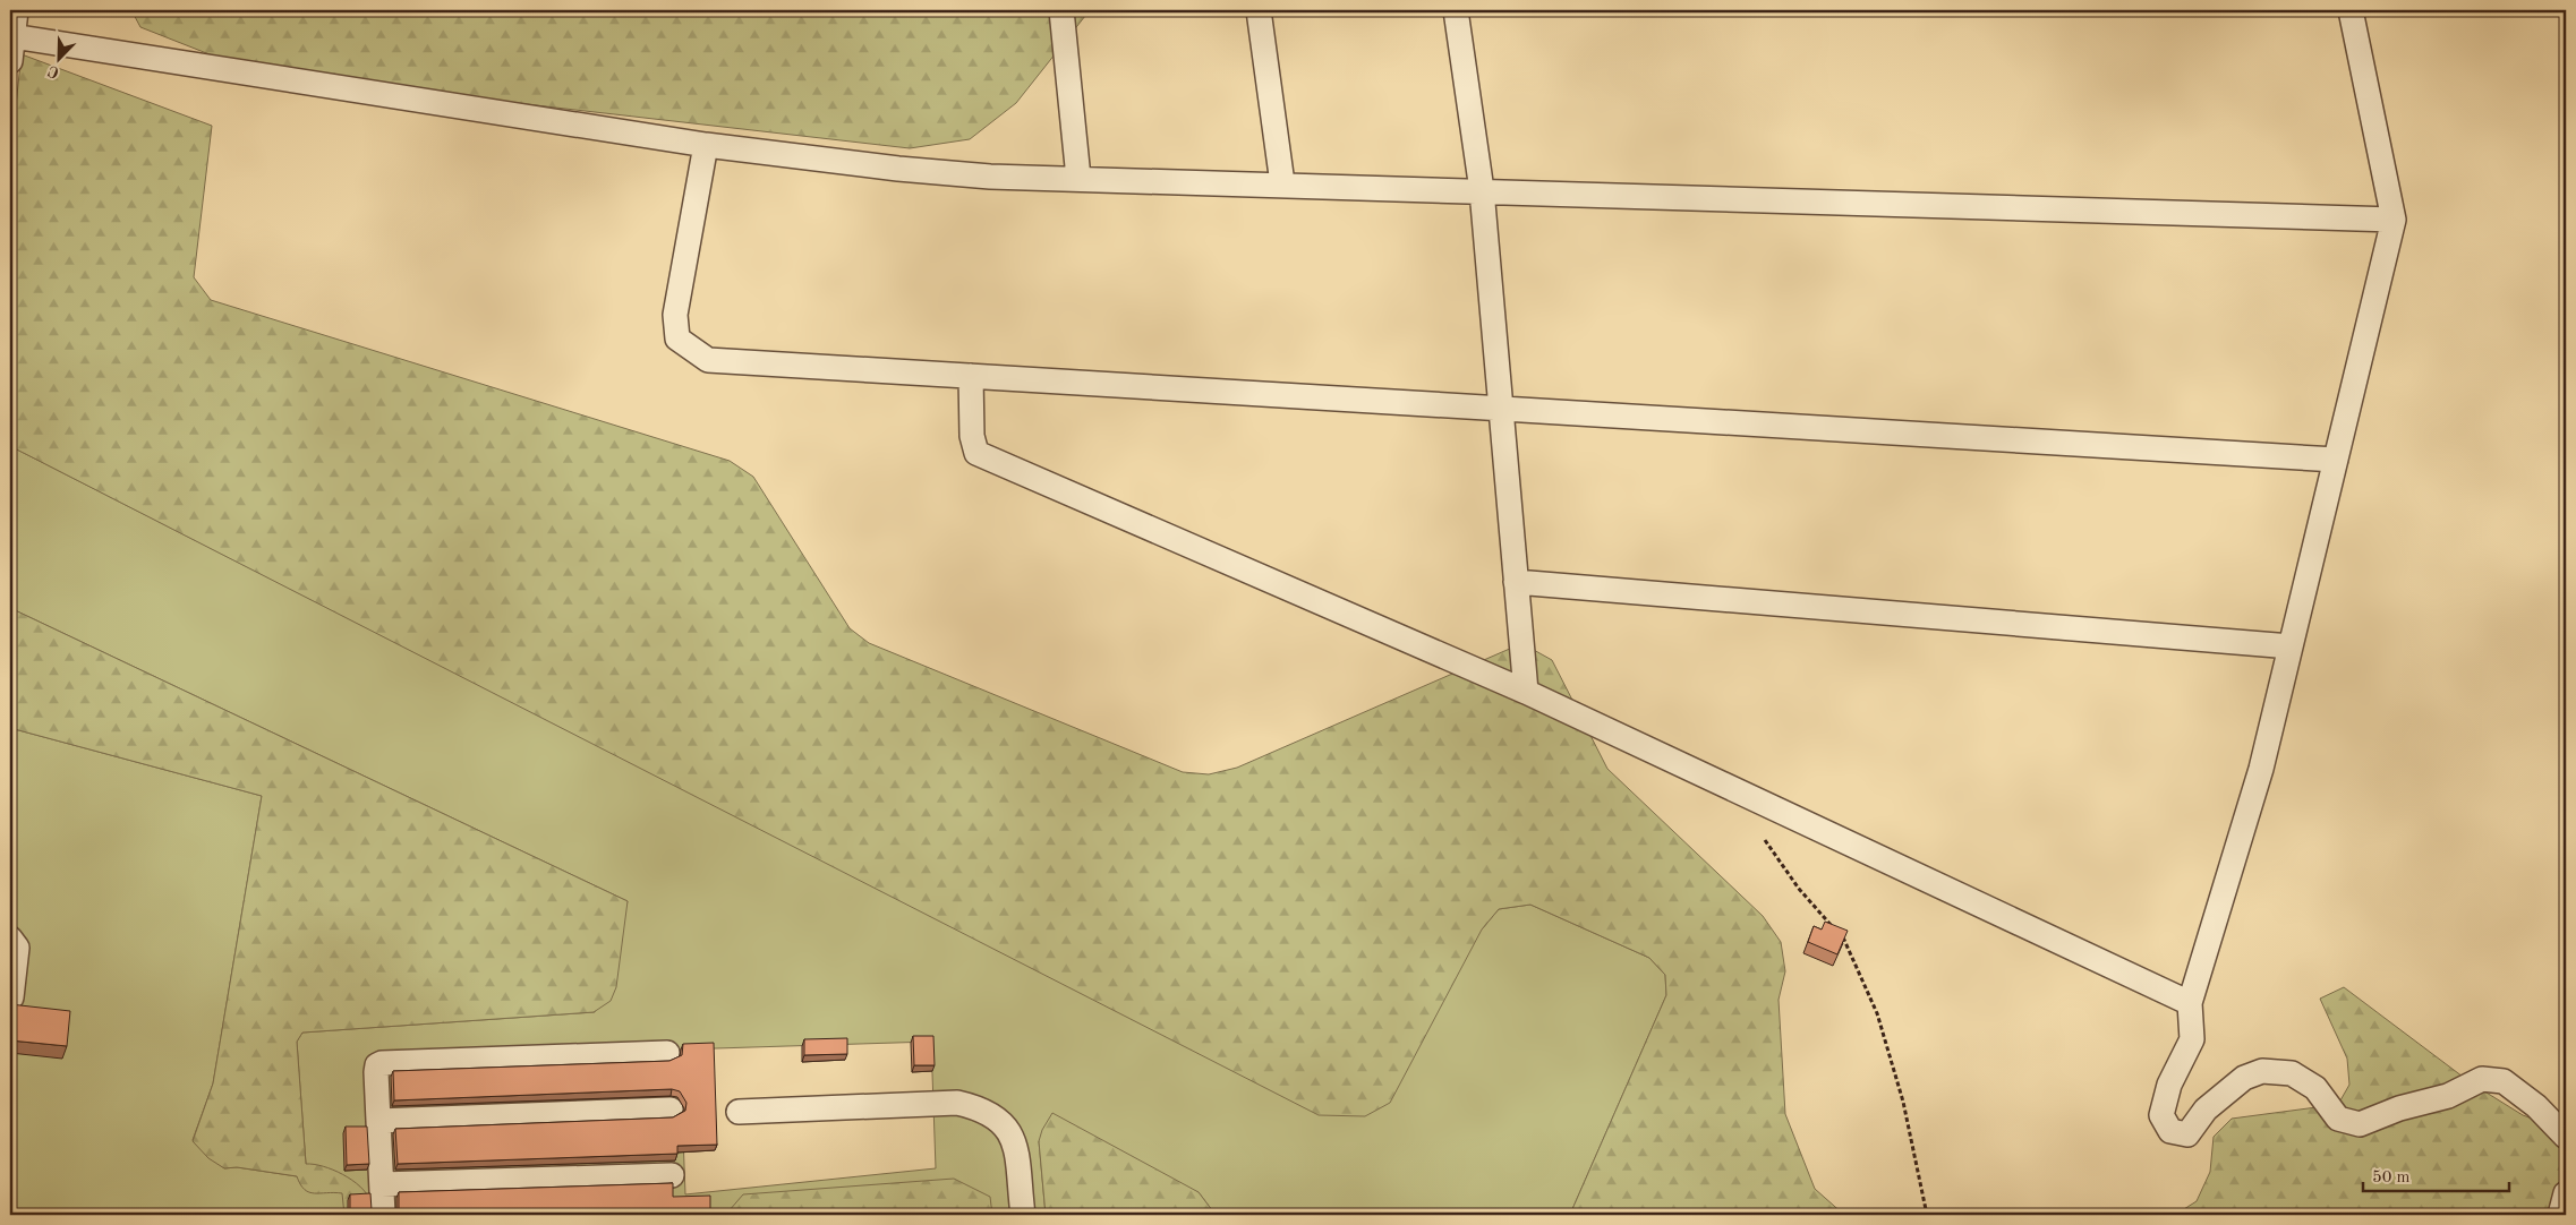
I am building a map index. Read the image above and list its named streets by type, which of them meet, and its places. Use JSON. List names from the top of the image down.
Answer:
{
  "scale_bar": "50 m",
  "north": "bottom left"
}
